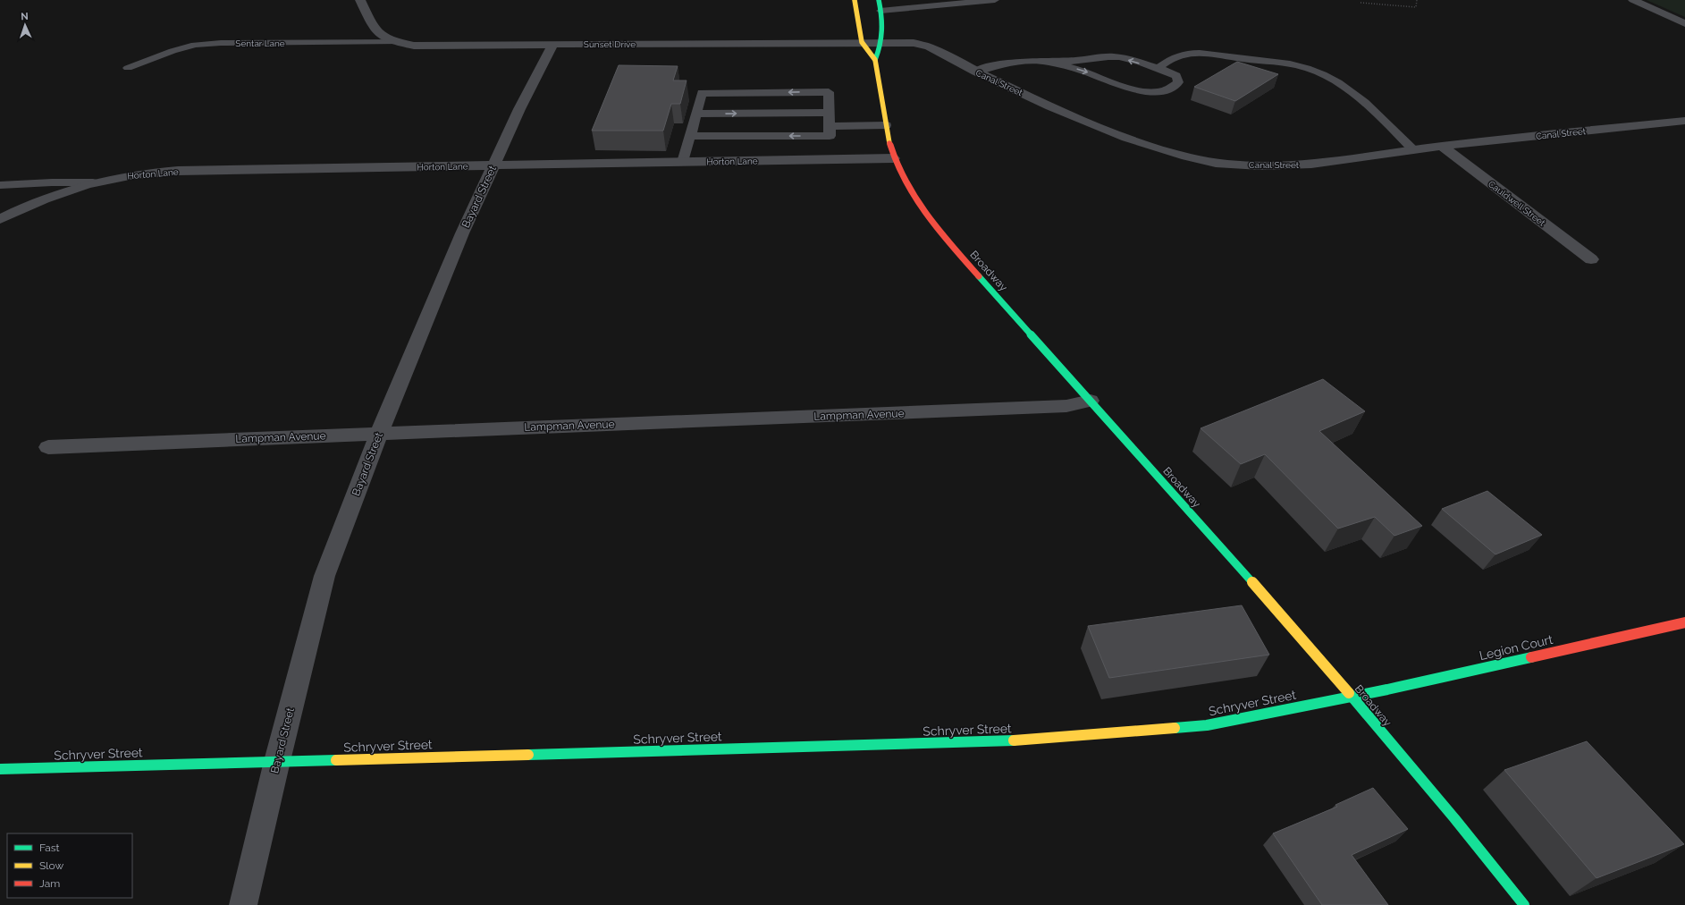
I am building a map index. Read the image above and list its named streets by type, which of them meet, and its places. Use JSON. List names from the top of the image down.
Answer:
{
  "streets": {
    "main road": ["Broadway", "Legion Court", "Schryver Street"],
    "street": [
      "Sunset Drive",
      "Canal Street",
      "Horton Lane",
      "Bayard Street",
      "Cauldwell Street",
      "Lampman Avenue"
    ],
    "lane": ["Sentar Lane"]
  },
  "crossings": [
    ["Sentar Lane", "Sunset Drive"],
    ["Sunset Drive", "Canal Street"],
    ["Sunset Drive", "Bayard Street"],
    ["Sunset Drive", "Broadway"],
    ["Canal Street", "Cauldwell Street"],
    ["Horton Lane", "Bayard Street"],
    ["Horton Lane", "Broadway"],
    ["Bayard Street", "Lampman Avenue"],
    ["Bayard Street", "Schryver Street"],
    ["Broadway", "Lampman Avenue"],
    ["Broadway", "Legion Court"],
    ["Broadway", "Schryver Street"],
    ["Legion Court", "Schryver Street"]
  ],
  "legend": ["Fast", "Slow", "Jam"],
  "north": "top"
}
